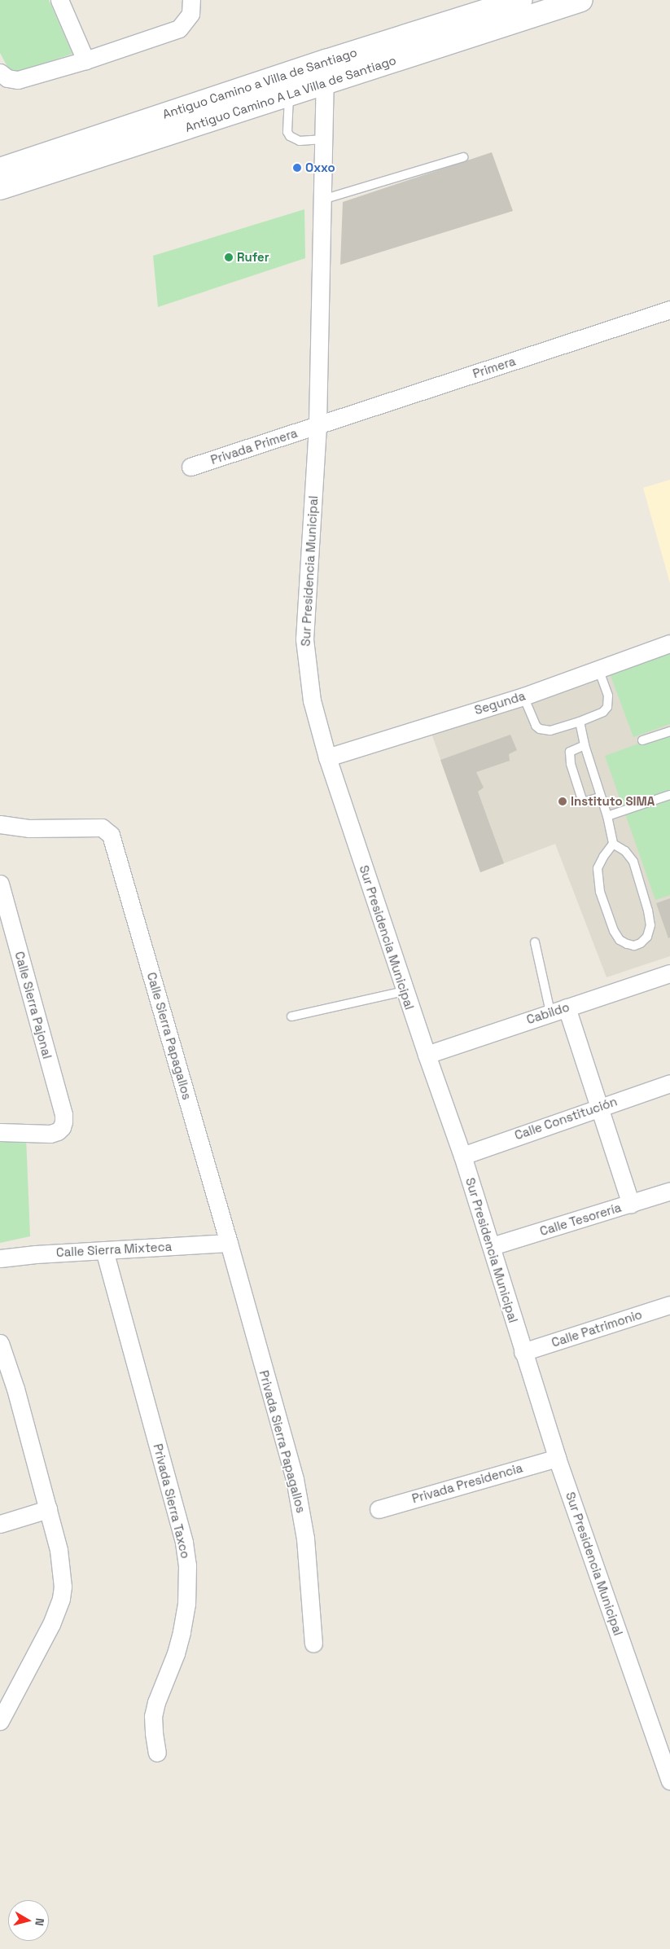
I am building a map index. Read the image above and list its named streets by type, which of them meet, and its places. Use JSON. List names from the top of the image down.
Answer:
{
  "streets": {
    "street": [
      "Antiguo Camino a Villa de Santiago",
      "Antiguo Camino A La Villa de Santiago",
      "Primera",
      "Privada Primera",
      "Sur Presidencia Municipal",
      "Segunda",
      "Calle Sierra Pajonal",
      "Cabildo",
      "Calle Sierra Papagallos",
      "Calle Constitución",
      "Calle Tesorería",
      "Calle Sierra Mixteca",
      "Calle Patrimonio",
      "Privada Sierra Papagallos",
      "Privada Presidencia",
      "Privada Sierra Taxco"
    ]
  },
  "crossings": [
    ["Antiguo Camino a Villa de Santiago", "Sur Presidencia Municipal"],
    ["Antiguo Camino A La Villa de Santiago", "Sur Presidencia Municipal"],
    ["Primera", "Privada Primera"],
    ["Primera", "Sur Presidencia Municipal"],
    ["Privada Primera", "Sur Presidencia Municipal"],
    ["Sur Presidencia Municipal", "Segunda"],
    ["Sur Presidencia Municipal", "Cabildo"],
    ["Sur Presidencia Municipal", "Calle Constitución"],
    ["Sur Presidencia Municipal", "Calle Tesorería"],
    ["Sur Presidencia Municipal", "Calle Patrimonio"],
    ["Sur Presidencia Municipal", "Privada Presidencia"],
    ["Calle Sierra Papagallos", "Calle Sierra Mixteca"],
    ["Calle Sierra Papagallos", "Privada Sierra Papagallos"],
    ["Calle Sierra Mixteca", "Privada Sierra Papagallos"],
    ["Calle Sierra Mixteca", "Privada Sierra Taxco"]
  ],
  "places": ["Oxxo", "Rufer", "Instituto SIMA"],
  "north": "right"
}
